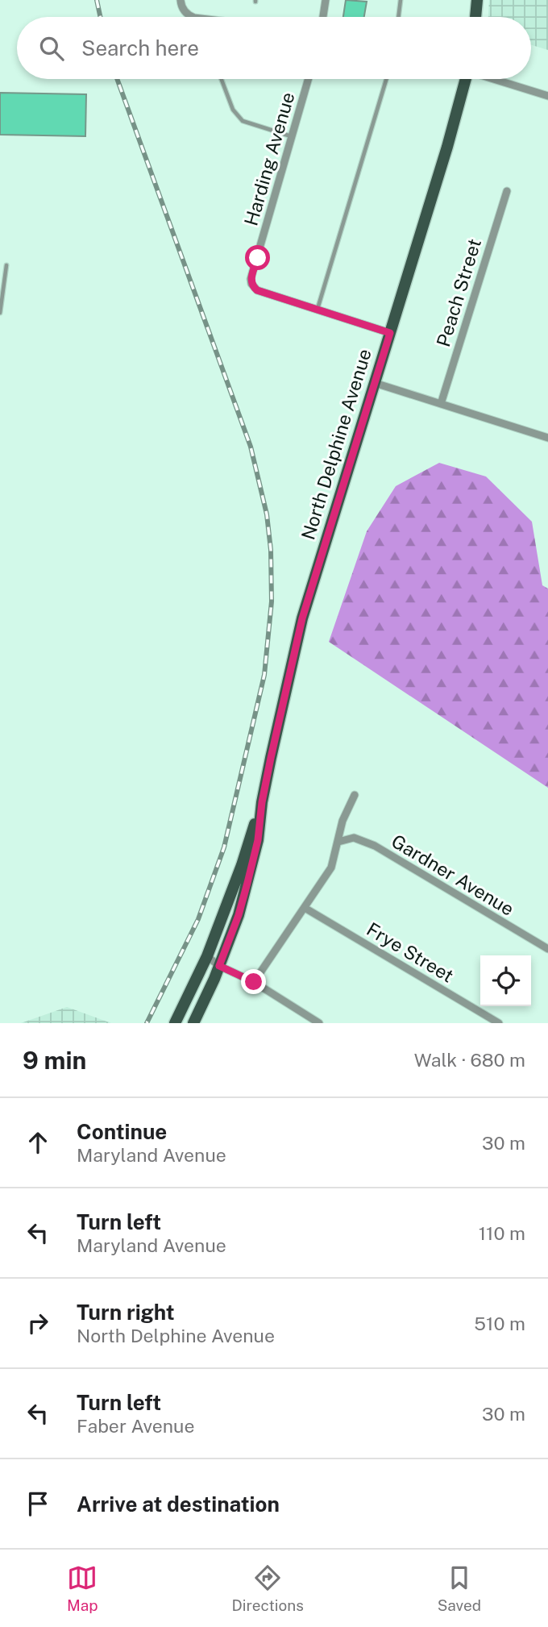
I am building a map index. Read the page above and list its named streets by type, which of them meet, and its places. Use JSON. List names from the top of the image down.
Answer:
{
  "streets": {
    "main road": ["North Delphine Avenue"],
    "street": [
      "Harding Avenue",
      "Peach Street",
      "Gardner Avenue",
      "Frye Street"
    ]
  },
  "page": {
    "search": "Search here",
    "heading": ["9 min", "Walk · 680 m"],
    "list": [
      ["Continue", "Maryland Avenue", "30 m"],
      ["Turn left", "Maryland Avenue", "110 m"],
      ["Turn right", "North Delphine Avenue", "510 m"],
      ["Turn left", "Faber Avenue", "30 m"],
      "Arrive at destination"
    ],
    "nav": ["Map", "Directions", "Saved"]
  }
}
